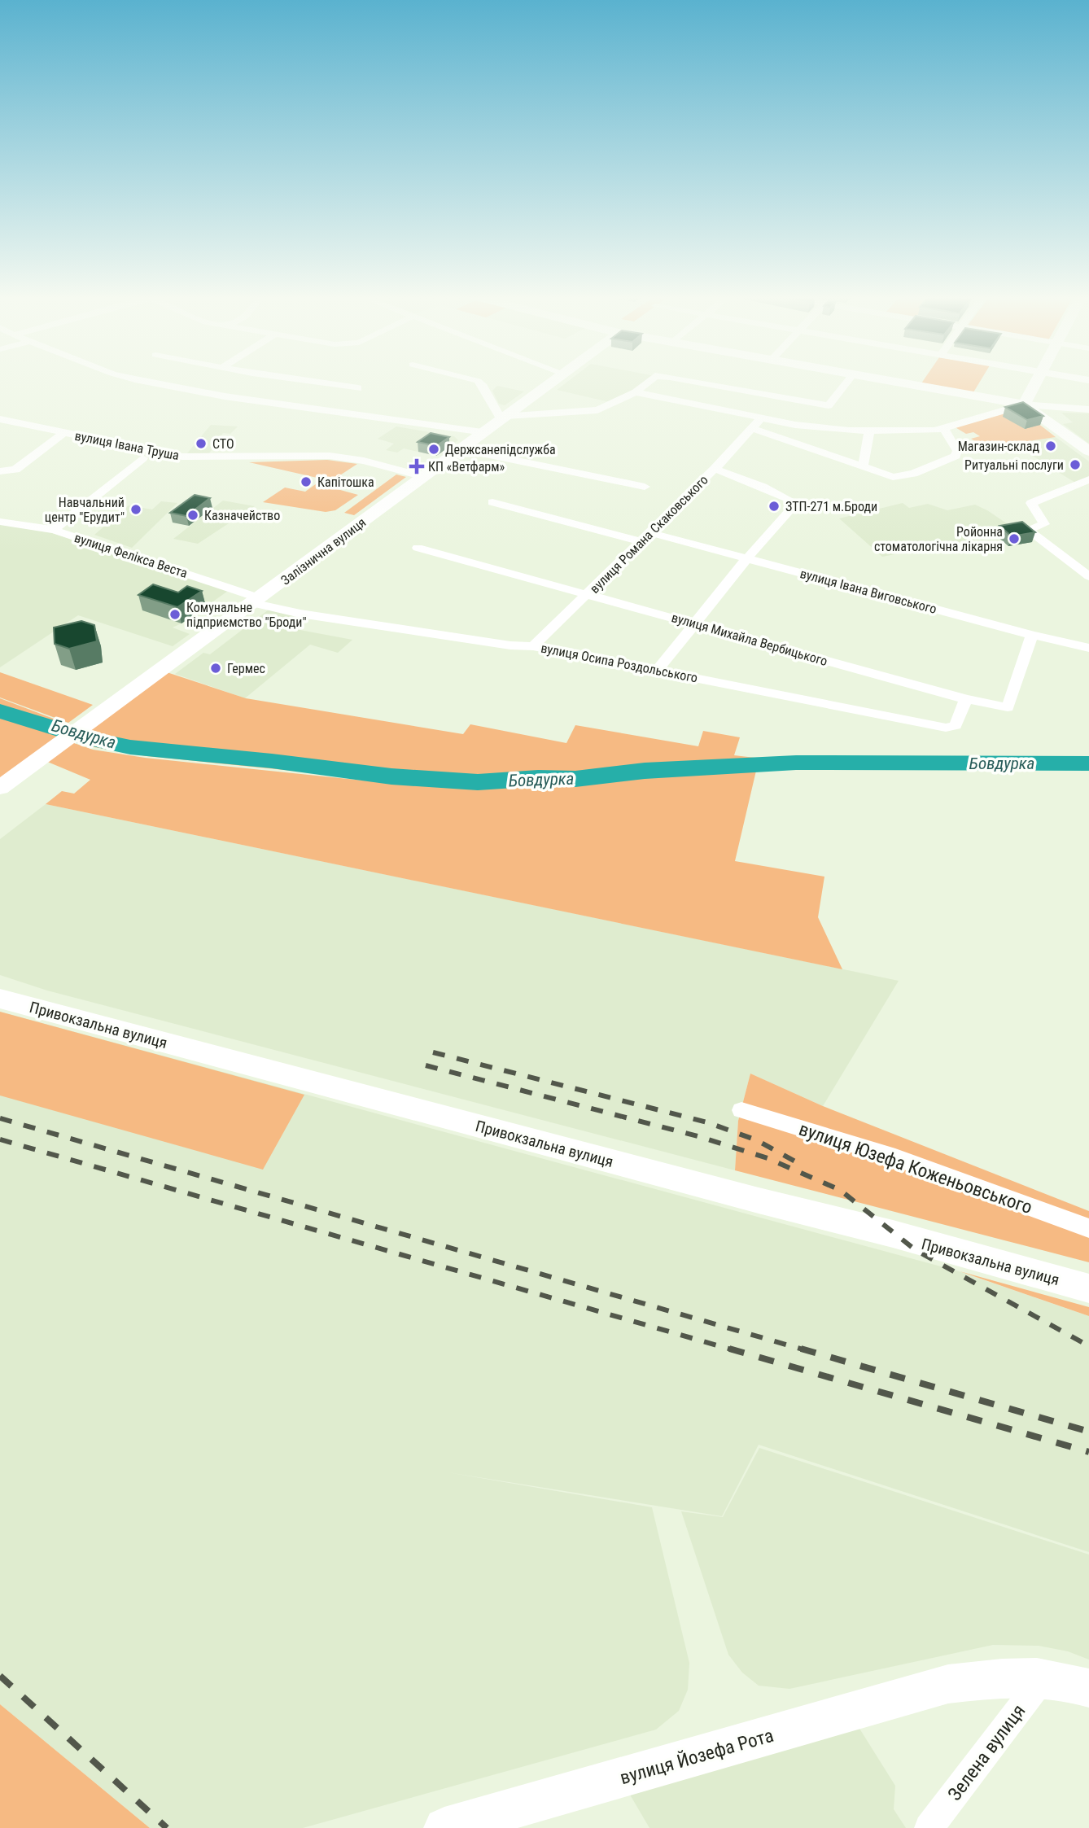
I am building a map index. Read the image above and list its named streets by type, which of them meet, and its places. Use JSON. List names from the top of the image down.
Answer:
{
  "streets": {
    "main road": ["Залізнична вулиця", "Привокзальна вулиця", "вулиця Йозефа Рота"],
    "street": [
      "вулиця Івана Труша",
      "вулиця Романа Скаковського",
      "вулиця Фелікса Веста",
      "вулиця Івана Виговського",
      "вулиця Михайла Вербицького",
      "вулиця Осипа Роздольського",
      "вулиця Юзефа Коженьовського",
      "Зелена вулиця"
    ]
  },
  "crossings": [
    ["вулиця Івана Труша", "Залізнична вулиця"],
    ["вулиця Романа Скаковського", "вулиця Івана Виговського"],
    ["вулиця Романа Скаковського", "вулиця Михайла Вербицького"],
    ["вулиця Романа Скаковського", "вулиця Осипа Роздольського"],
    ["Залізнична вулиця", "вулиця Фелікса Веста"],
    ["Залізнична вулиця", "вулиця Осипа Роздольського"],
    ["вулиця Фелікса Веста", "вулиця Осипа Роздольського"],
    ["вулиця Івана Виговського", "вулиця Михайла Вербицького"],
    ["вулиця Михайла Вербицького", "вулиця Осипа Роздольського"],
    ["Зелена вулиця", "вулиця Йозефа Рота"]
  ],
  "water": ["Бовдурка"],
  "places": {
    "other": [
      "СТО",
      "Магазин-склад",
      "Держсанепідслужба",
      "Ритуальні послуги",
      "Капітошка",
      "ЗТП-271 м.Броди",
      "Навчальний центр \"Ерудит\"",
      "Казначейство",
      "Ройонна стоматологічна лікарня",
      "Комунальне підприємство \"Броди\"",
      "Гермес"
    ],
    "health": ["КП «Ветфарм»"]
  }
}
